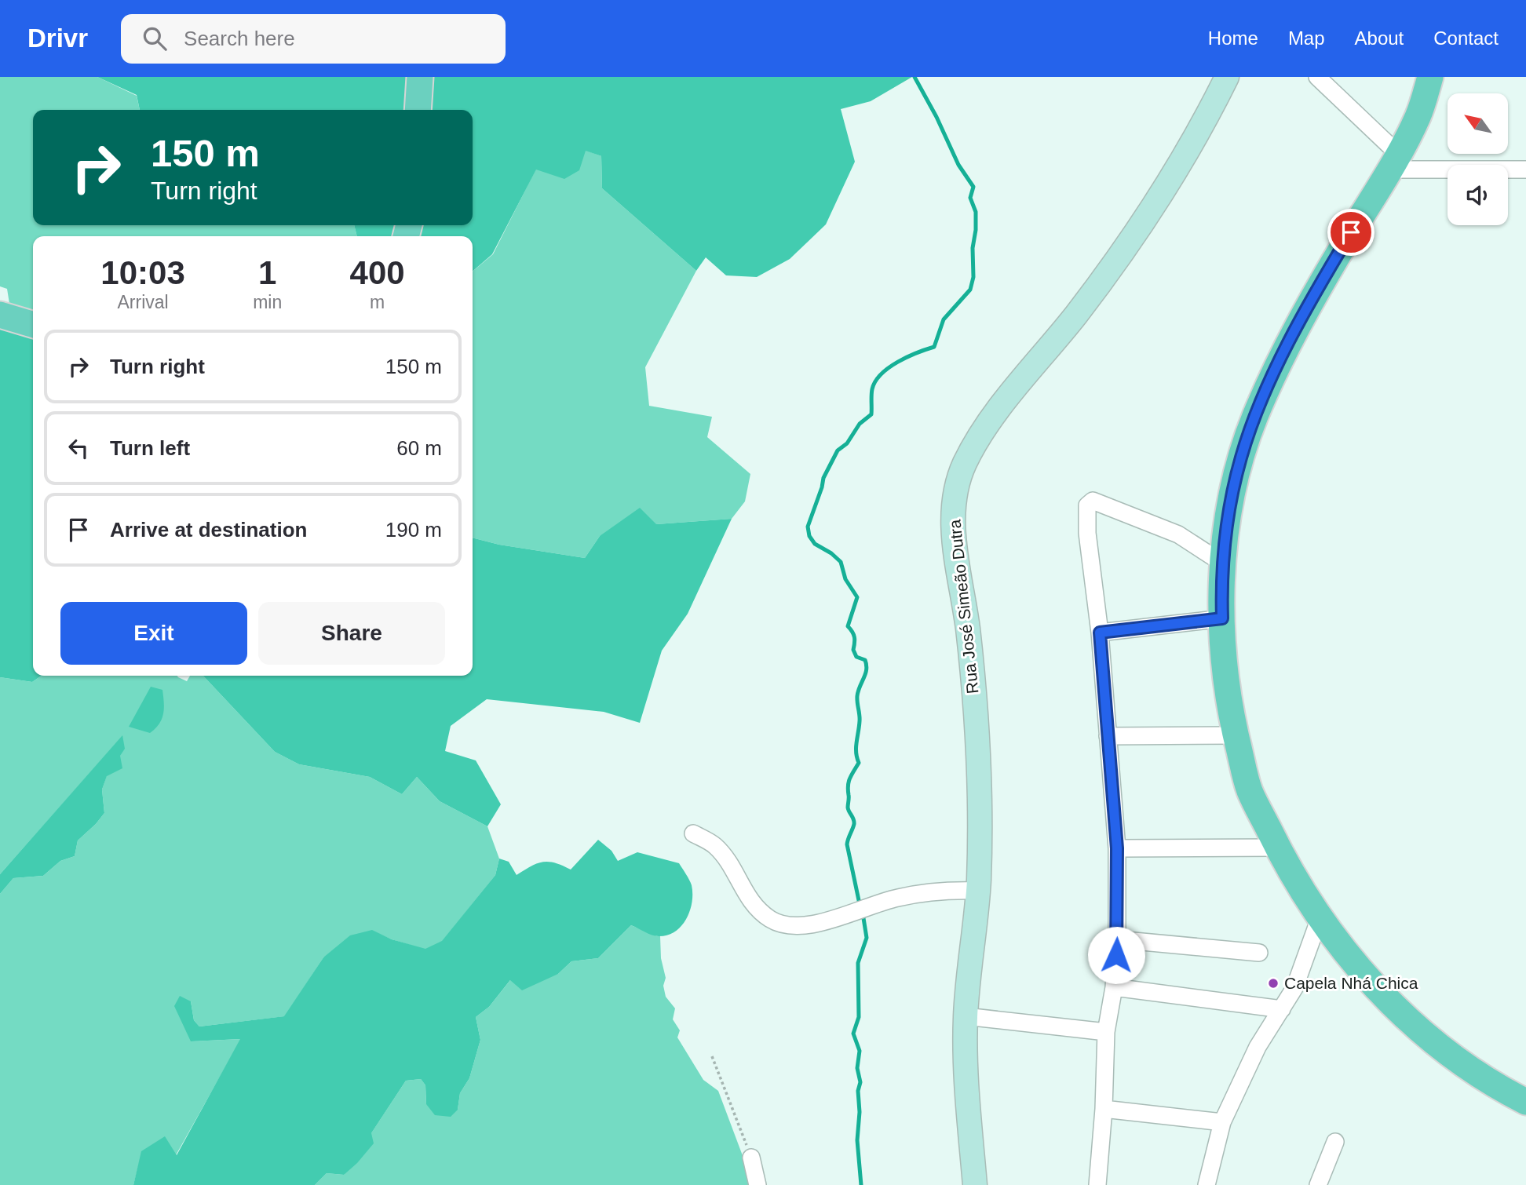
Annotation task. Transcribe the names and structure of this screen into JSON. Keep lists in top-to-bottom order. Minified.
{"streets":{"main road":["Rua José Simeão Dutra"]},"places":["Capela Nhá Chica"],"north":"top left","page":{"header":"Drivr","search":"Search here","nav":["Home","Map","About","Contact"],"turn":["150 m","Turn right"],"eta":["10:03","Arrival","1","min","400","m"],"list":[{"name":"Turn right","value":"150 m"},{"name":"Turn left","value":"60 m"},{"name":"Arrive at destination","value":"190 m"}],"buttons":["Exit","Share"]}}
